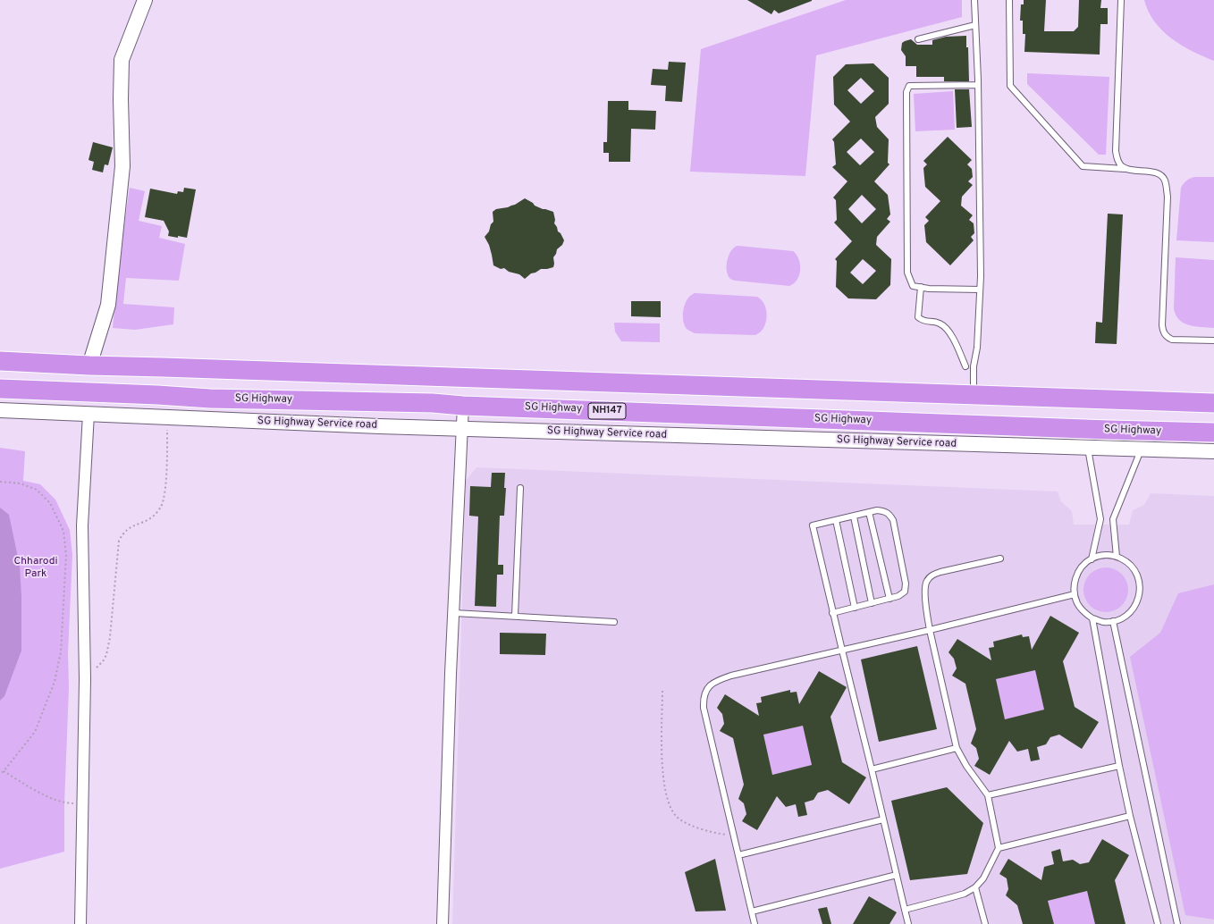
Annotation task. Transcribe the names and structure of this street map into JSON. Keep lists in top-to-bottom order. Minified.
{"streets":{"highway":["SG Highway","NH147"],"street":["SG Highway Service road"]},"parks":["Chharodi Park"]}
